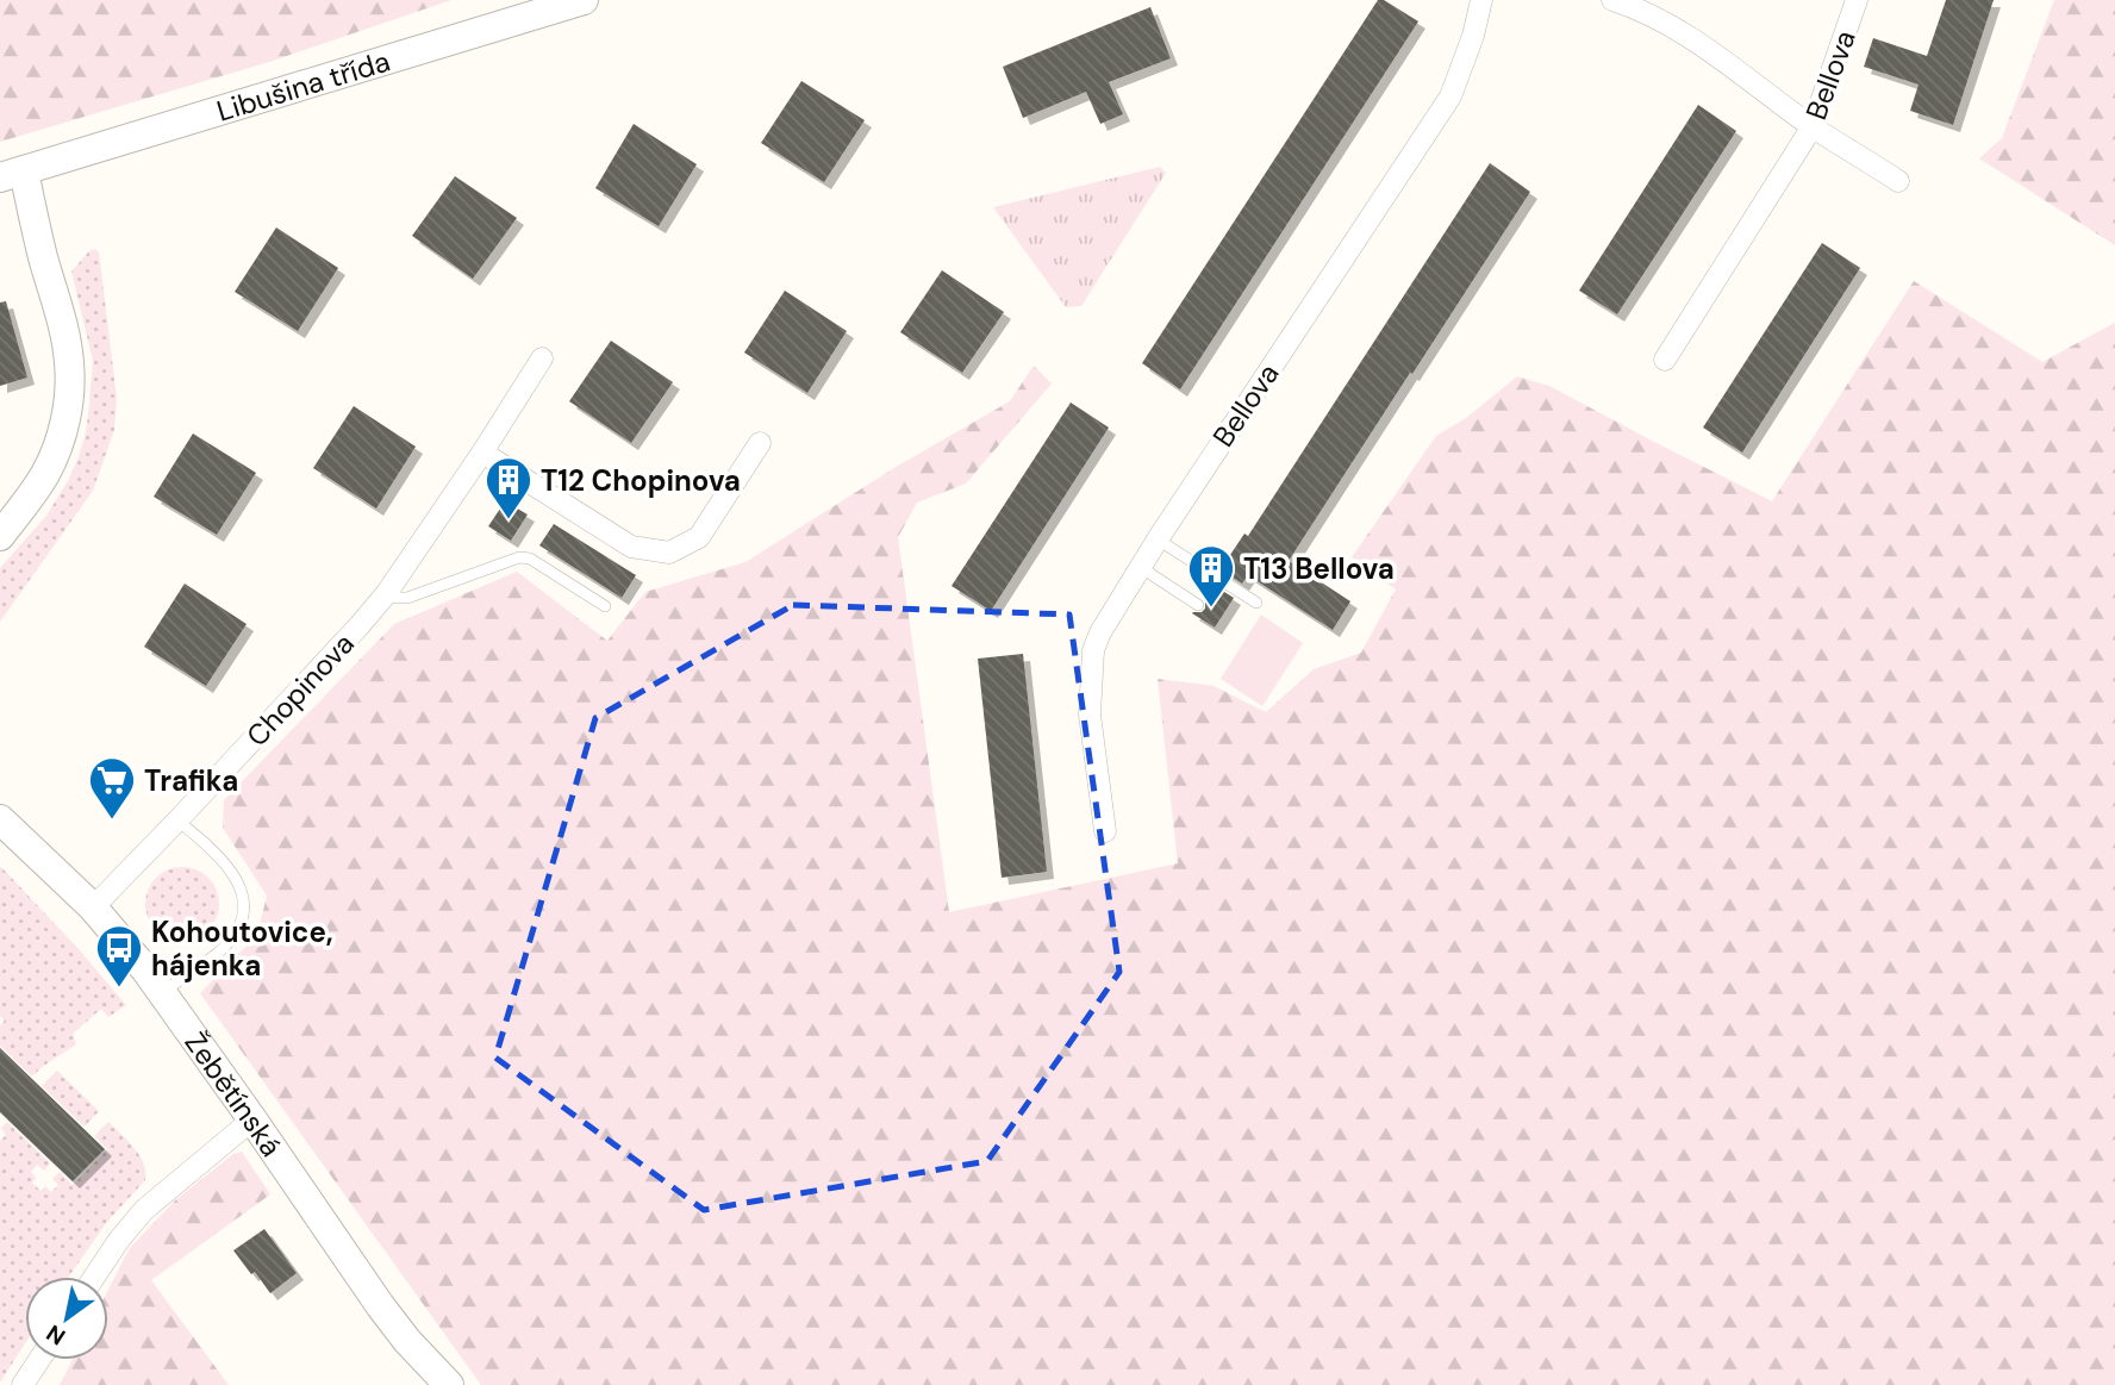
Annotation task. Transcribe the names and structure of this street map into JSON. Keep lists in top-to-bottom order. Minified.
{"streets":{"street":["Bellova","Libušina třída","Chopinova","Žebětínská"]},"crossings":[["Chopinova","Žebětínská"]],"places":{"building":["T12 Chopinova","T13 Bellova"],"supermarket":["Trafika"],"bus stop":["Kohoutovice, hájenka"]},"north":"bottom left"}
